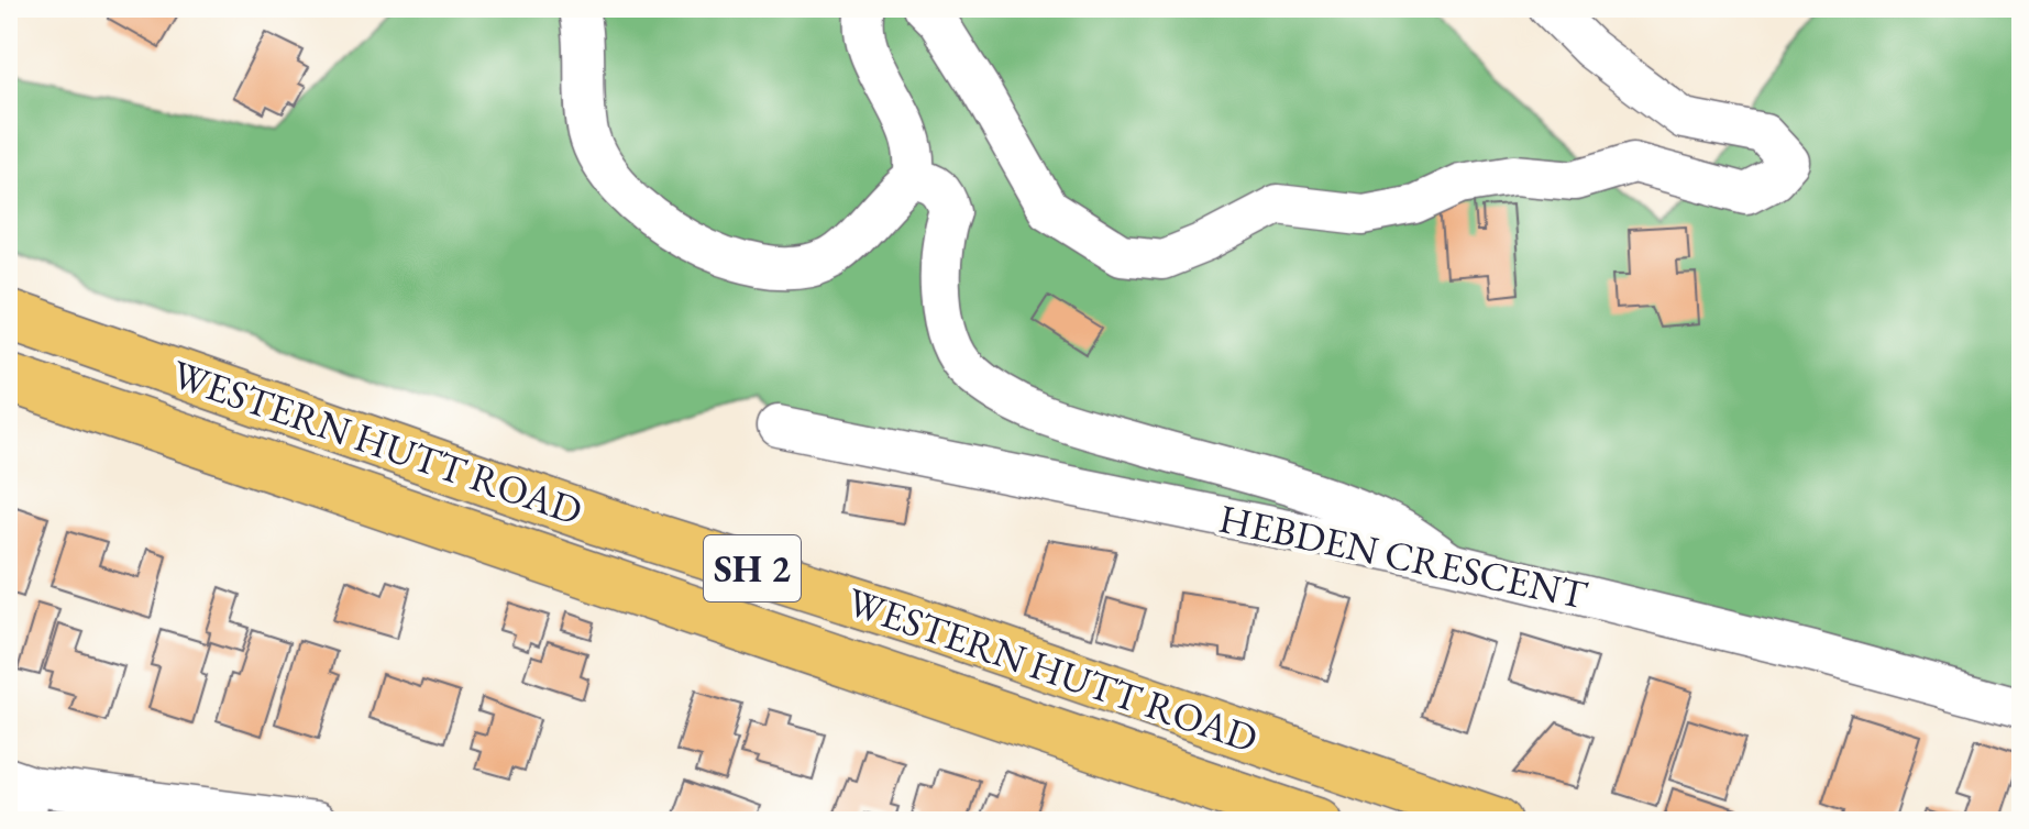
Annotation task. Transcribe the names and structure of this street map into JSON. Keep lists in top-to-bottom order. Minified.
{"streets":{"highway":["WESTERN HUTT ROAD","SH 2"],"street":["HEBDEN CRESCENT"]}}
